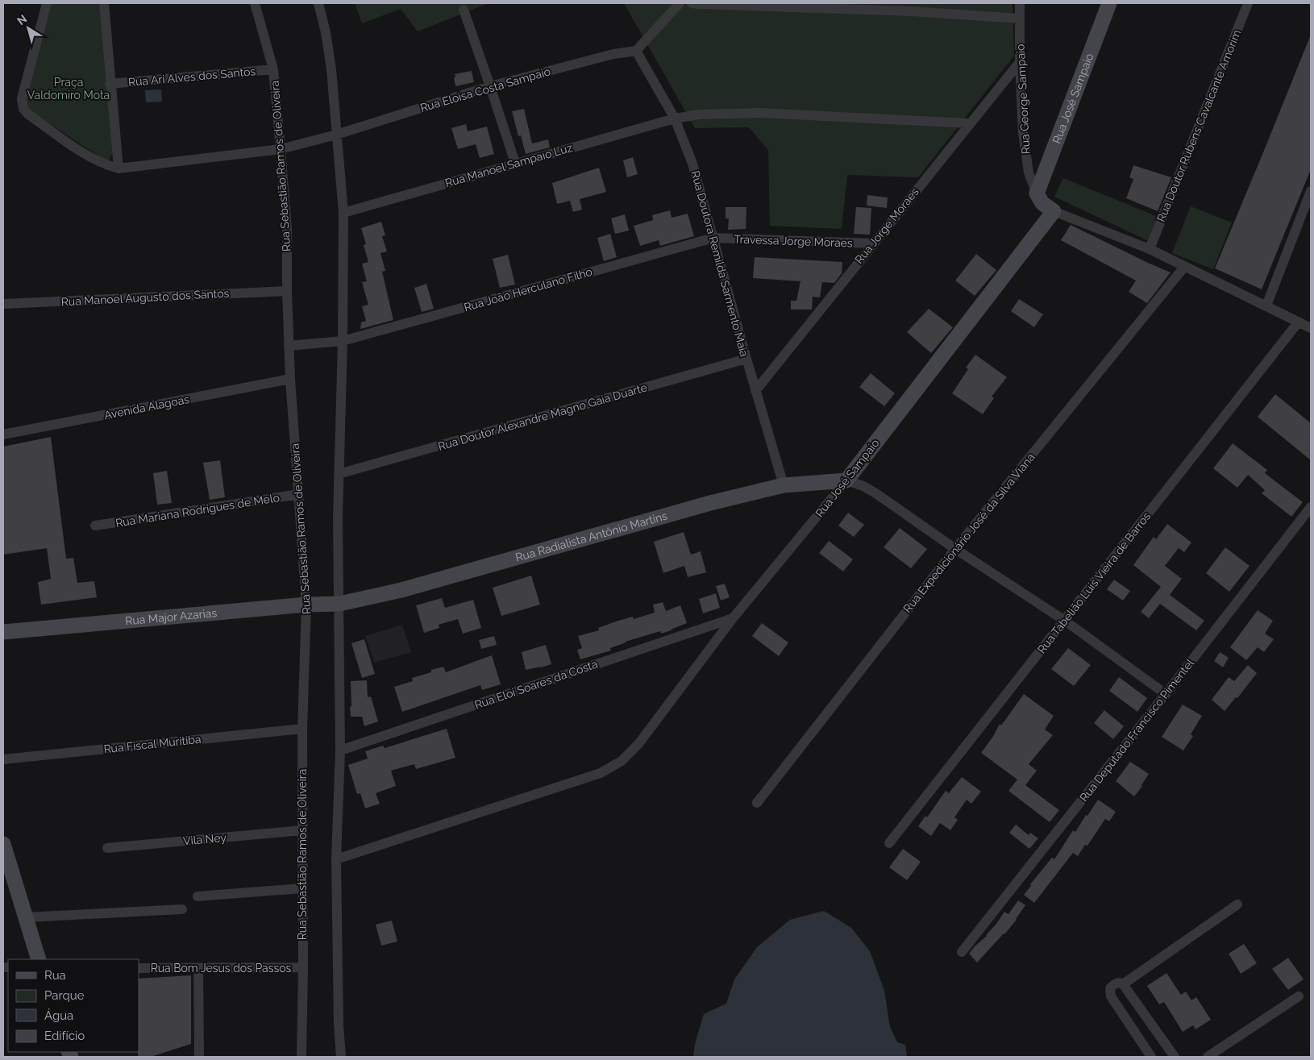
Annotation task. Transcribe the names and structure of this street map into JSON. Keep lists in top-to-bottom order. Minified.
{"streets":{"street":["Rua Ari Alves dos Santos","Rua Eloisa Costa Sampaio","Rua José Sampaio","Rua George Sampaio","Rua Doutor Rubens Cavalcante Amorim","Rua Manoel Sampaio Luz","Rua Sebastião Ramos de Oliveira","Rua Jorge Moraes","Travessa Jorge Moraes","Rua Doutora Remilda Sarmento Maia","Rua João Herculano Filho","Rua Manoel Augusto dos Santos","Avenida Alagoas","Rua Doutor Alexandre Magno Gaia Duarte","Rua Mariana Rodrigues de Melo","Rua Expedicionário José da Silva Viana","Rua Radialista Antônio Martins","Rua Tabelião Luís Vieira de Barros","Rua Major Azarias","Rua Eloi Soares da Costa","Rua Deputado Francisco Pimentel","Rua Fiscal Muritiba","Vila Ney","Rua Bom Jesus dos Passos"]},"crossings":[["Rua Ari Alves dos Santos","Rua Sebastião Ramos de Oliveira"],["Rua Eloisa Costa Sampaio","Rua Sebastião Ramos de Oliveira"],["Rua Eloisa Costa Sampaio","Rua Doutora Remilda Sarmento Maia"],["Rua José Sampaio","Rua George Sampaio"],["Rua José Sampaio","Rua Radialista Antônio Martins"],["Rua José Sampaio","Rua Eloi Soares da Costa"],["Rua George Sampaio","Rua Jorge Moraes"],["Rua Manoel Sampaio Luz","Rua Jorge Moraes"],["Rua Manoel Sampaio Luz","Rua Doutora Remilda Sarmento Maia"],["Rua Sebastião Ramos de Oliveira","Rua João Herculano Filho"],["Rua Sebastião Ramos de Oliveira","Rua Manoel Augusto dos Santos"],["Rua Sebastião Ramos de Oliveira","Avenida Alagoas"],["Rua Sebastião Ramos de Oliveira","Rua Mariana Rodrigues de Melo"],["Rua Sebastião Ramos de Oliveira","Rua Major Azarias"],["Rua Sebastião Ramos de Oliveira","Rua Fiscal Muritiba"],["Rua Sebastião Ramos de Oliveira","Vila Ney"],["Rua Sebastião Ramos de Oliveira","Rua Bom Jesus dos Passos"],["Rua Jorge Moraes","Travessa Jorge Moraes"],["Rua Jorge Moraes","Rua Doutora Remilda Sarmento Maia"],["Travessa Jorge Moraes","Rua Doutora Remilda Sarmento Maia"],["Travessa Jorge Moraes","Rua João Herculano Filho"],["Rua Doutora Remilda Sarmento Maia","Rua João Herculano Filho"],["Rua Doutora Remilda Sarmento Maia","Rua Doutor Alexandre Magno Gaia Duarte"],["Rua Doutora Remilda Sarmento Maia","Rua Radialista Antônio Martins"],["Rua Radialista Antônio Martins","Rua Major Azarias"]],"parks":["Praça Valdomiro Mota"],"legend":["Rua","Parque","Água","Edifício"],"north":"top left"}
